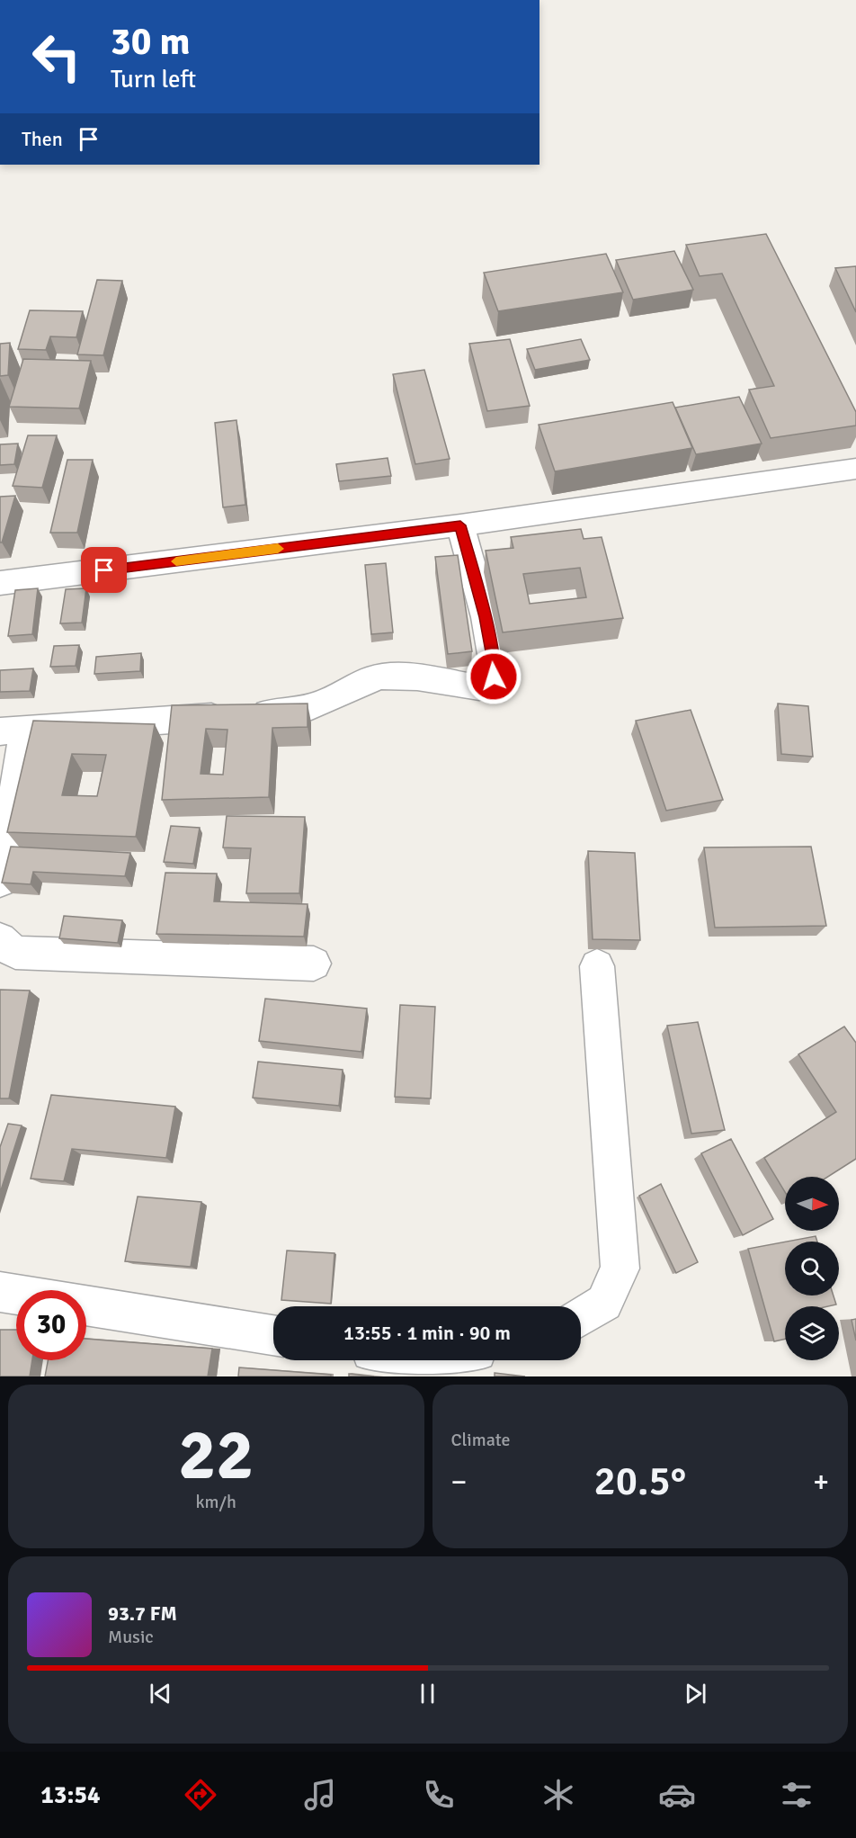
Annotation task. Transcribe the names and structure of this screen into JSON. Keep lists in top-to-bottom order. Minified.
{"north":"right","page":{"turn":["30 m","Turn left"],"then":"Then","limit":"30","trip":"13:55 · 1 min · 90 m","tile":[["22","km/h"],"Climate"],"heat":["−","20.5°","+"],"song":["93.7 FM","Music"],"tabs":"13:54"}}
